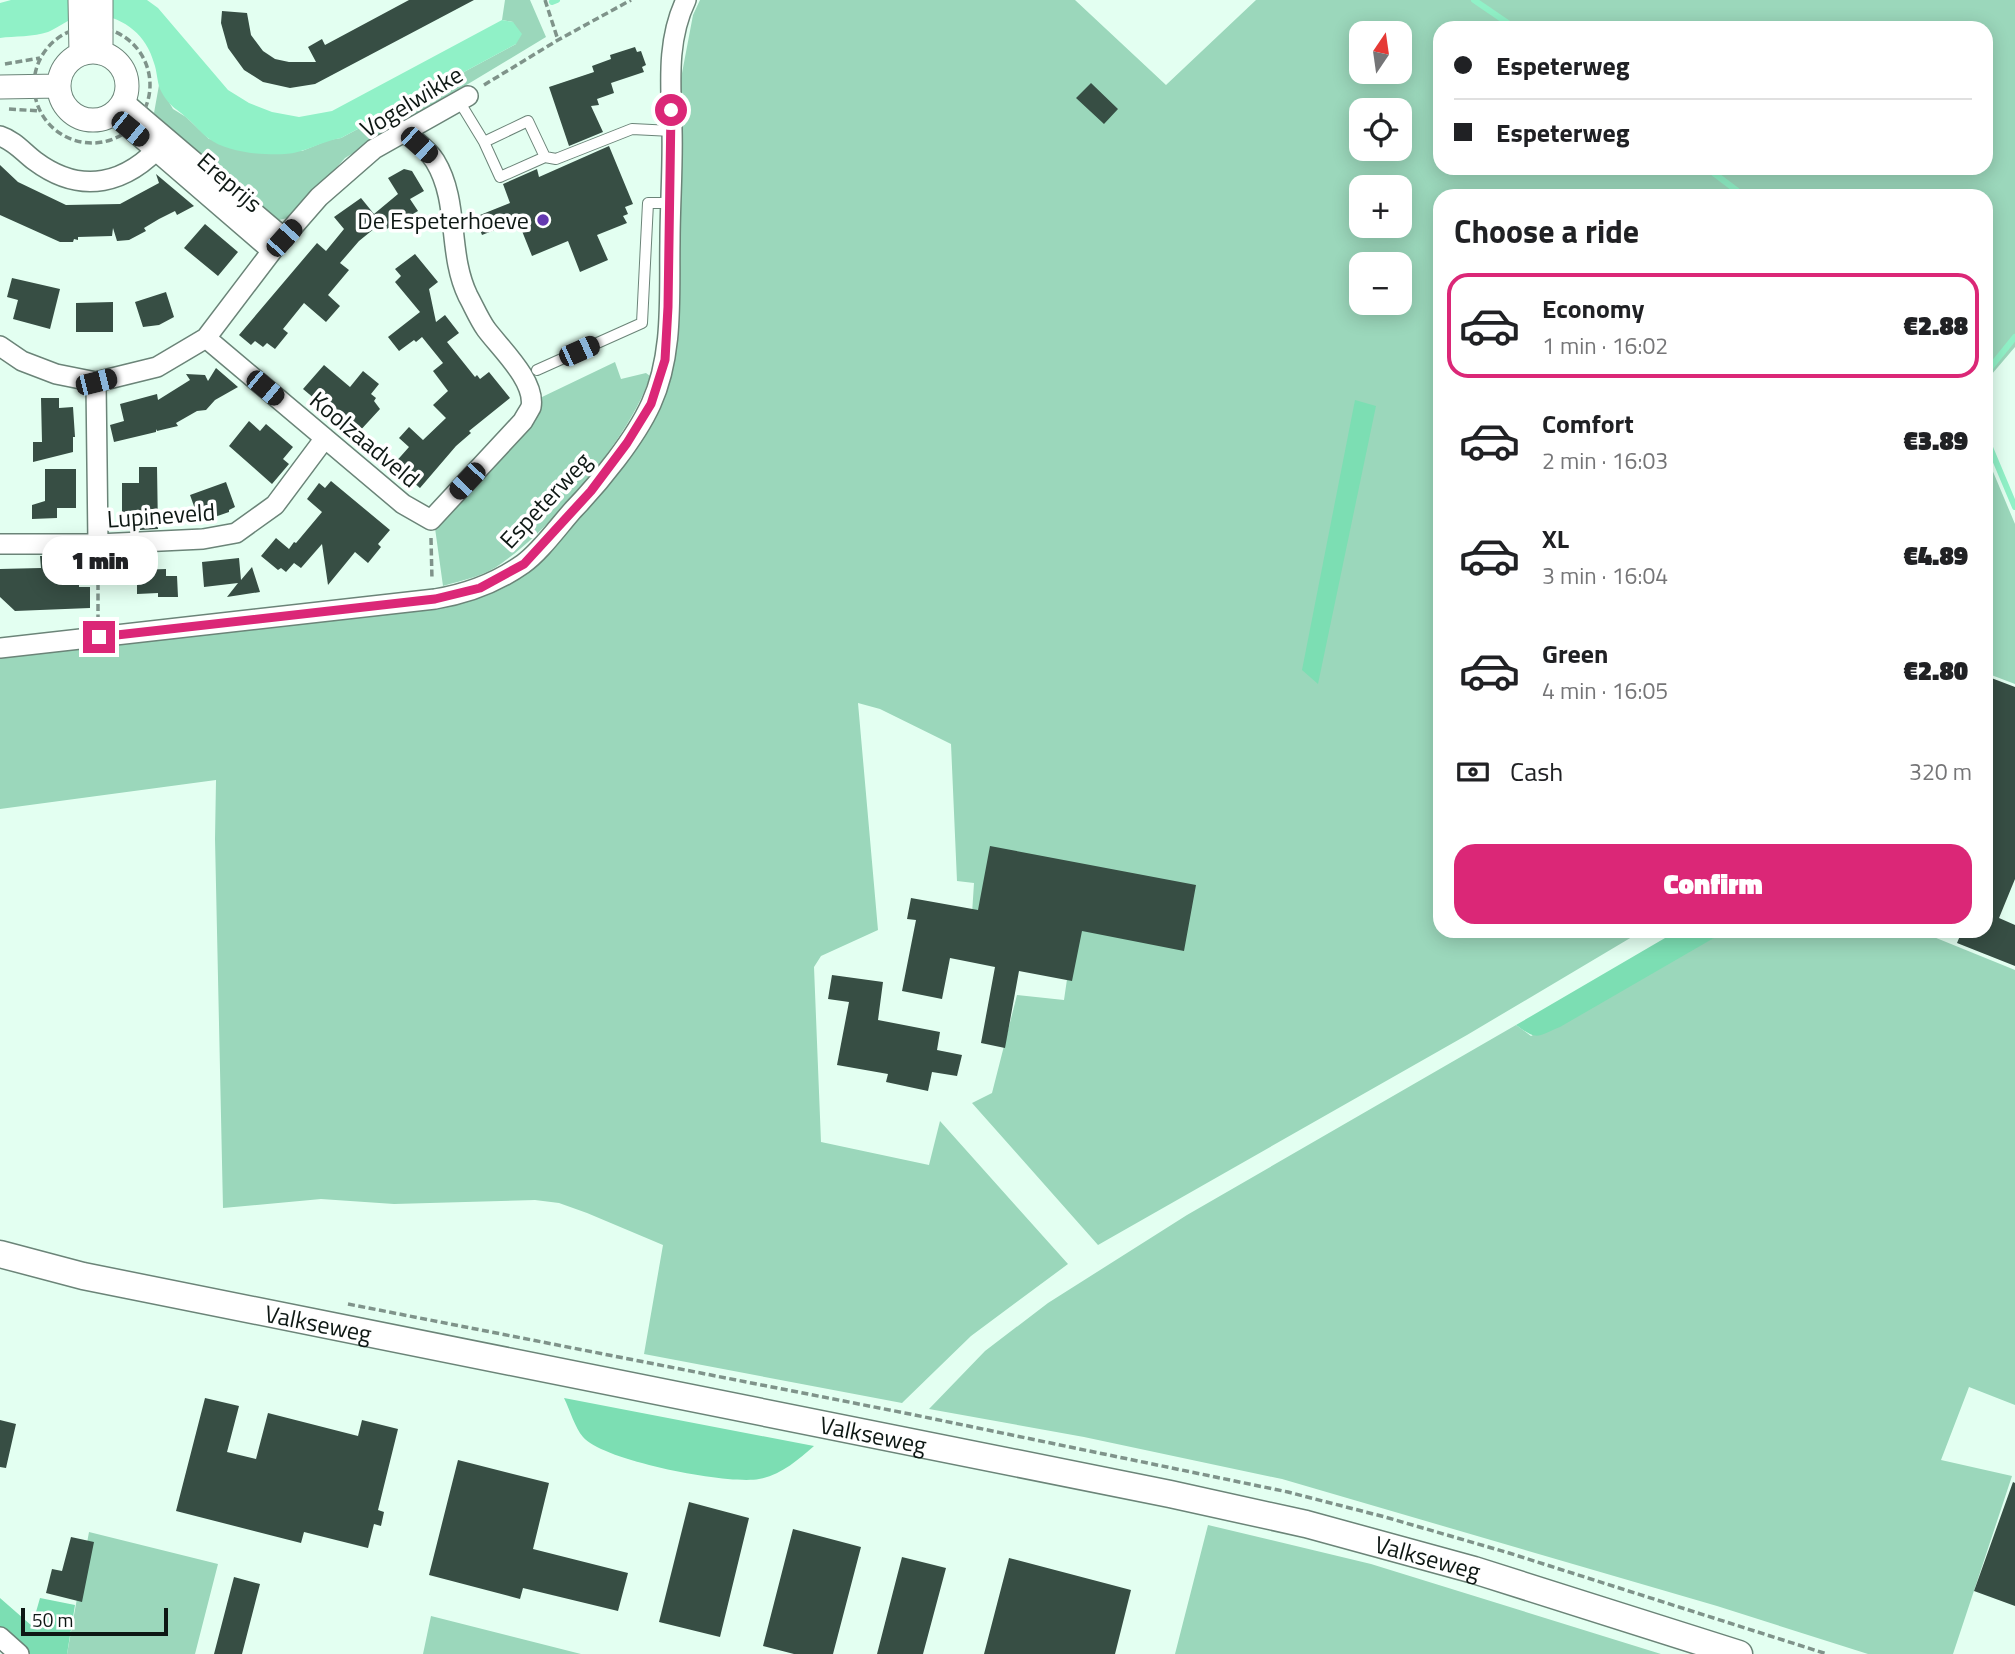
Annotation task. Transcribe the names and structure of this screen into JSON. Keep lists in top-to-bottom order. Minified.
{"streets":{"main road":["Valkseweg"],"street":["Vogelwikke","Ereprijs","Koolzaadveld","Espeterweg","Lupineveld"]},"crossings":[["Vogelwikke","Ereprijs"],["Vogelwikke","Koolzaadveld"],["Koolzaadveld","Lupineveld"]],"places":["De Espeterhoeve"],"scale_bar":"50 m","north":"top","page":{"map_buttons":["+","−"],"banner":["Espeterweg","Espeterweg"],"heading":"Choose a ride","list":[{"name":"Economy","note":"1 min · 16:02","value":"€2.88"},{"name":"Comfort","note":"2 min · 16:03","value":"€3.89"},{"name":"XL","note":"3 min · 16:04","value":"€4.89"},{"name":"Green","note":"4 min · 16:05","value":"€2.80"}],"bubble":"1 min","pay":["Cash","320 m"],"buttons":"Confirm","scale":"50 m"}}
